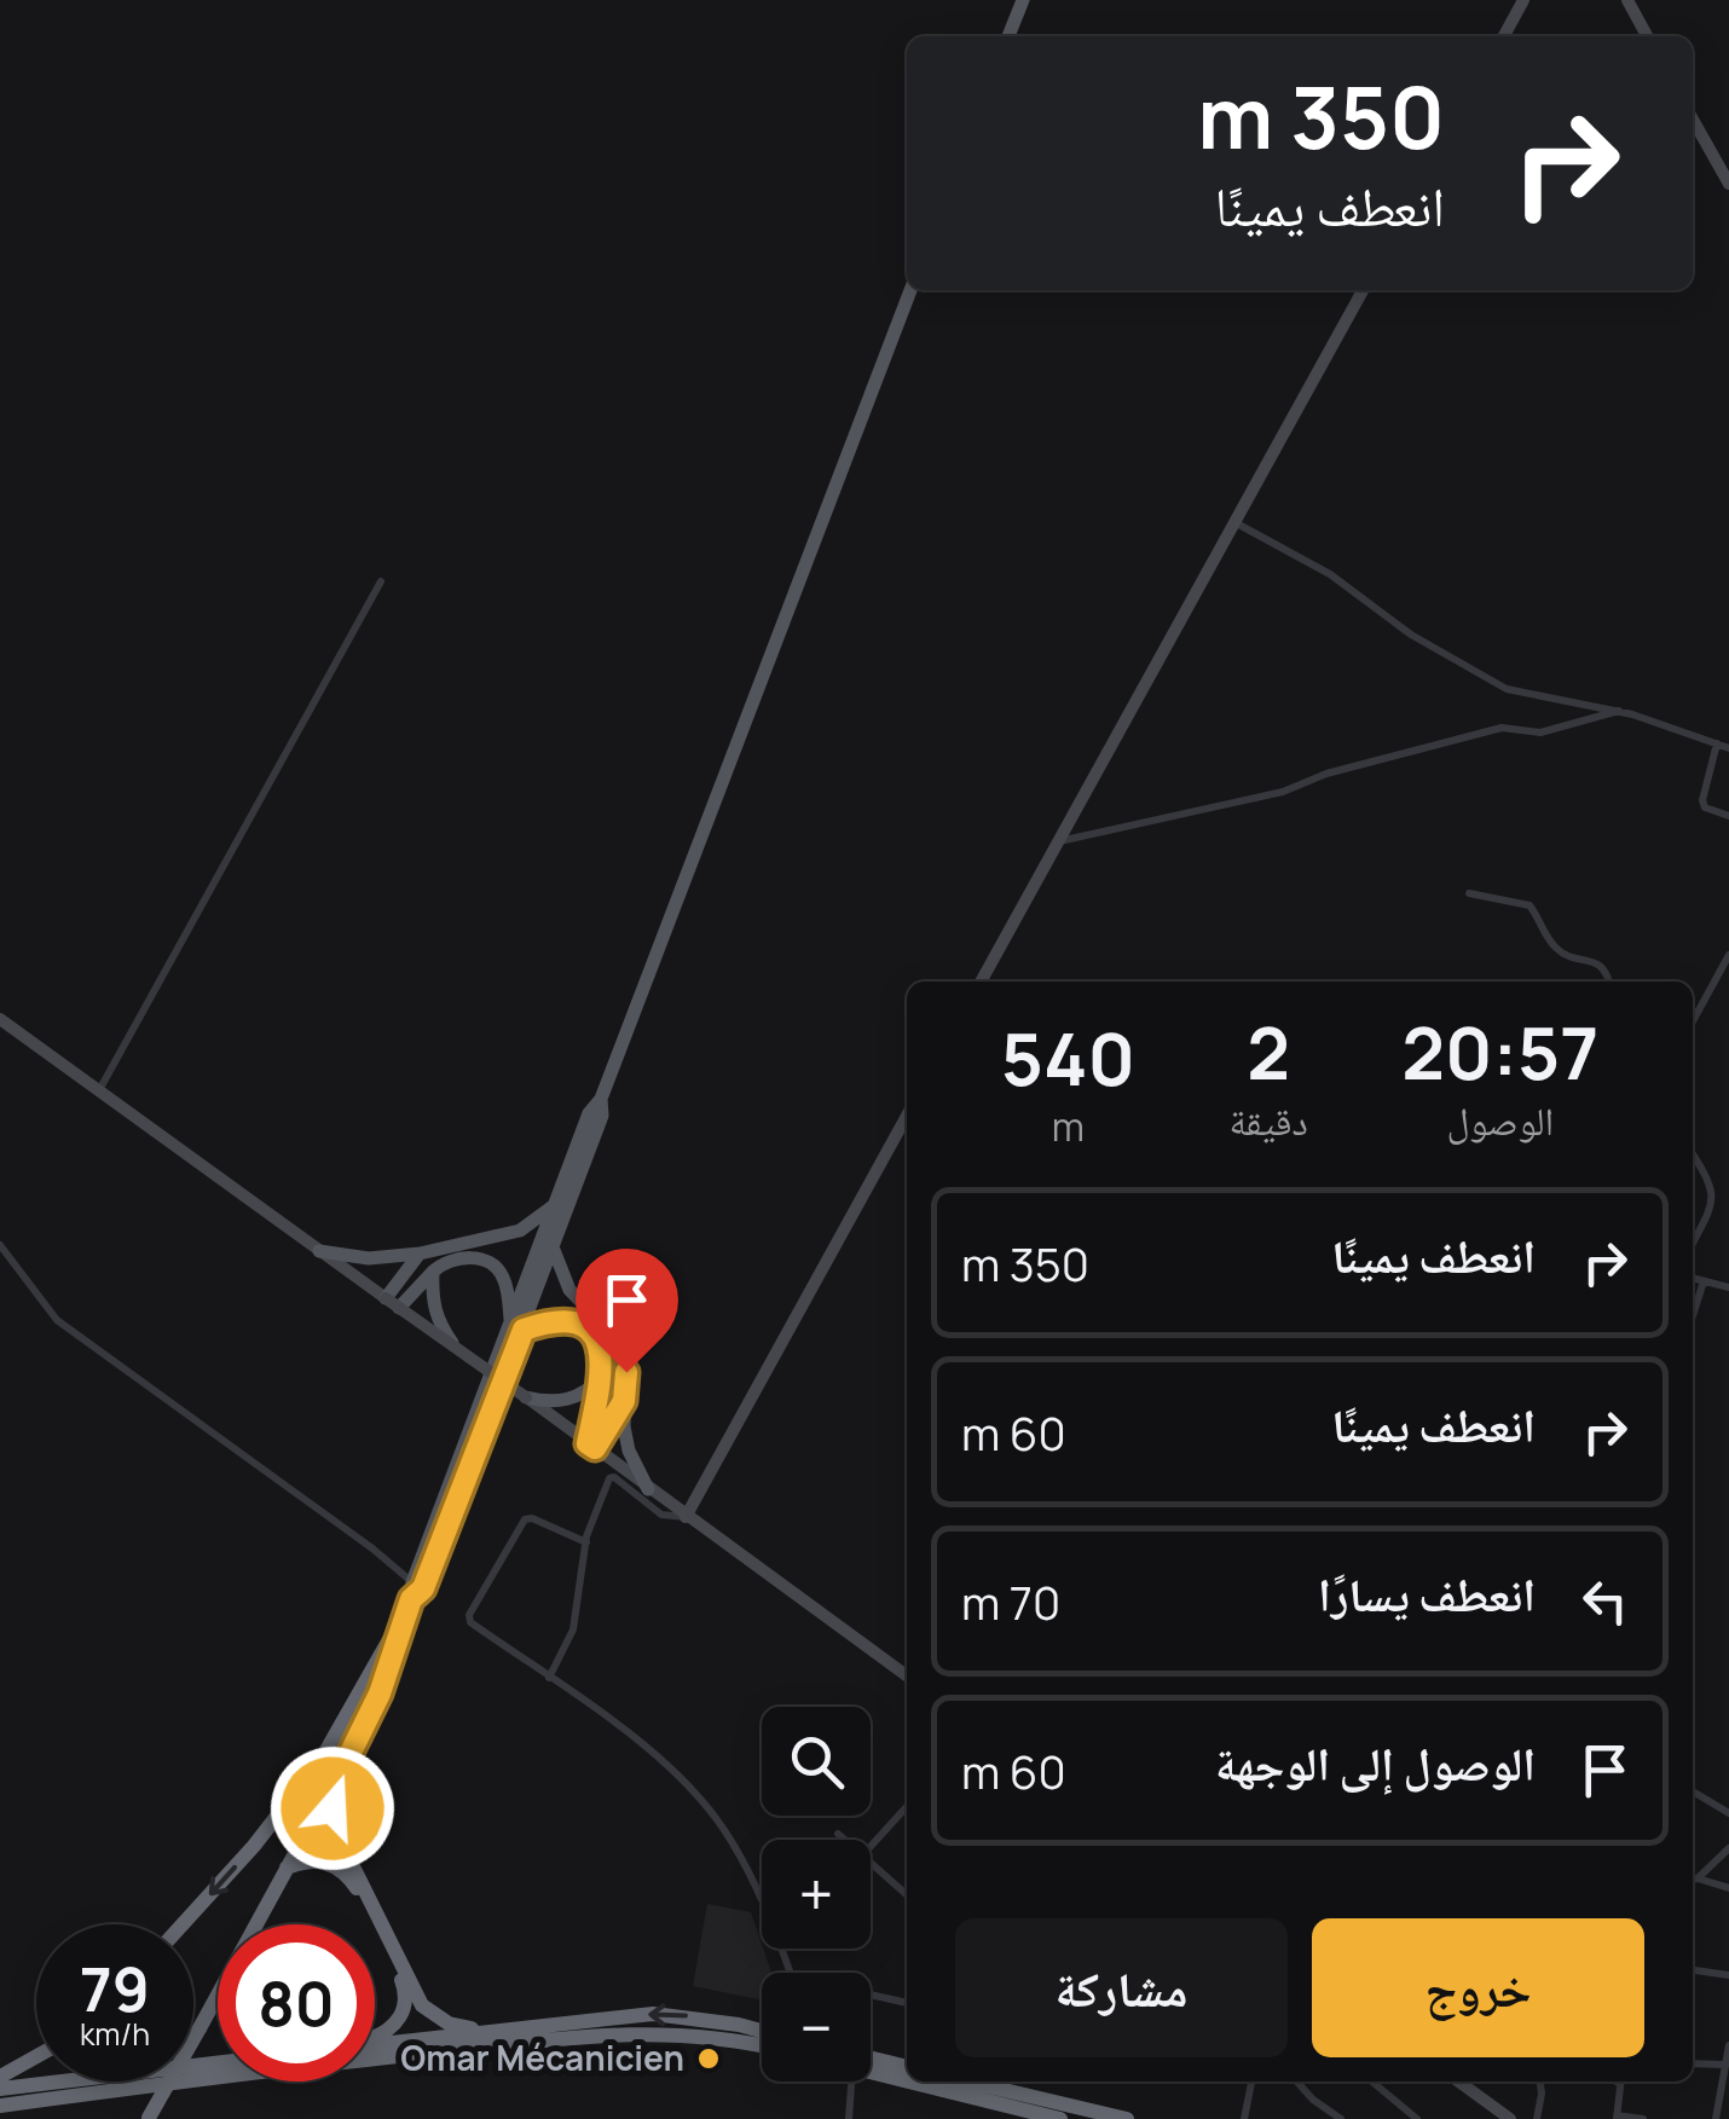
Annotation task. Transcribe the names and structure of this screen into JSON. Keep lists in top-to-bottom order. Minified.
{"places":["Omar Mécanicien"],"page":{"turn":["350 m","انعطف يمينًا"],"eta":["20:57","الوصول","2","دقيقة","540","m"],"list":[{"name":"انعطف يمينًا","value":"350 m"},{"name":"انعطف يمينًا","value":"60 m"},{"name":"انعطف يسارًا","value":"70 m"},{"name":"الوصول إلى الوجهة","value":"60 m"}],"map_buttons":["+","−"],"buttons":["خروج","مشاركة"],"speed":"79 km/h","limit":"80"}}
